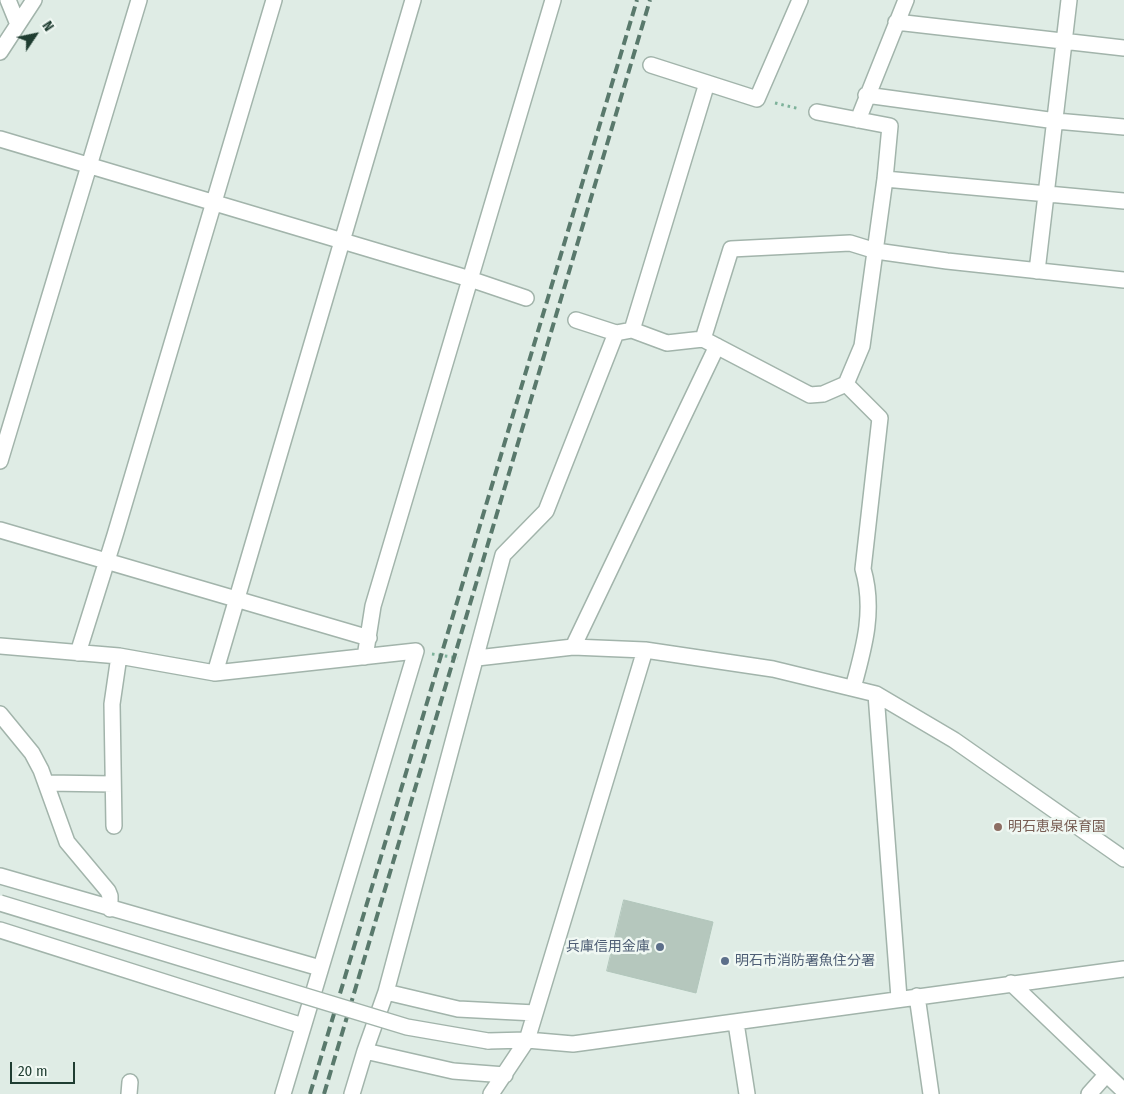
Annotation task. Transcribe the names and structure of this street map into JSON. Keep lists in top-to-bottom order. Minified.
{"places":["明石恵泉保育園","兵庫信用金庫","明石市消防署魚住分署"],"scale_bar":"20 m","north":"top right"}
